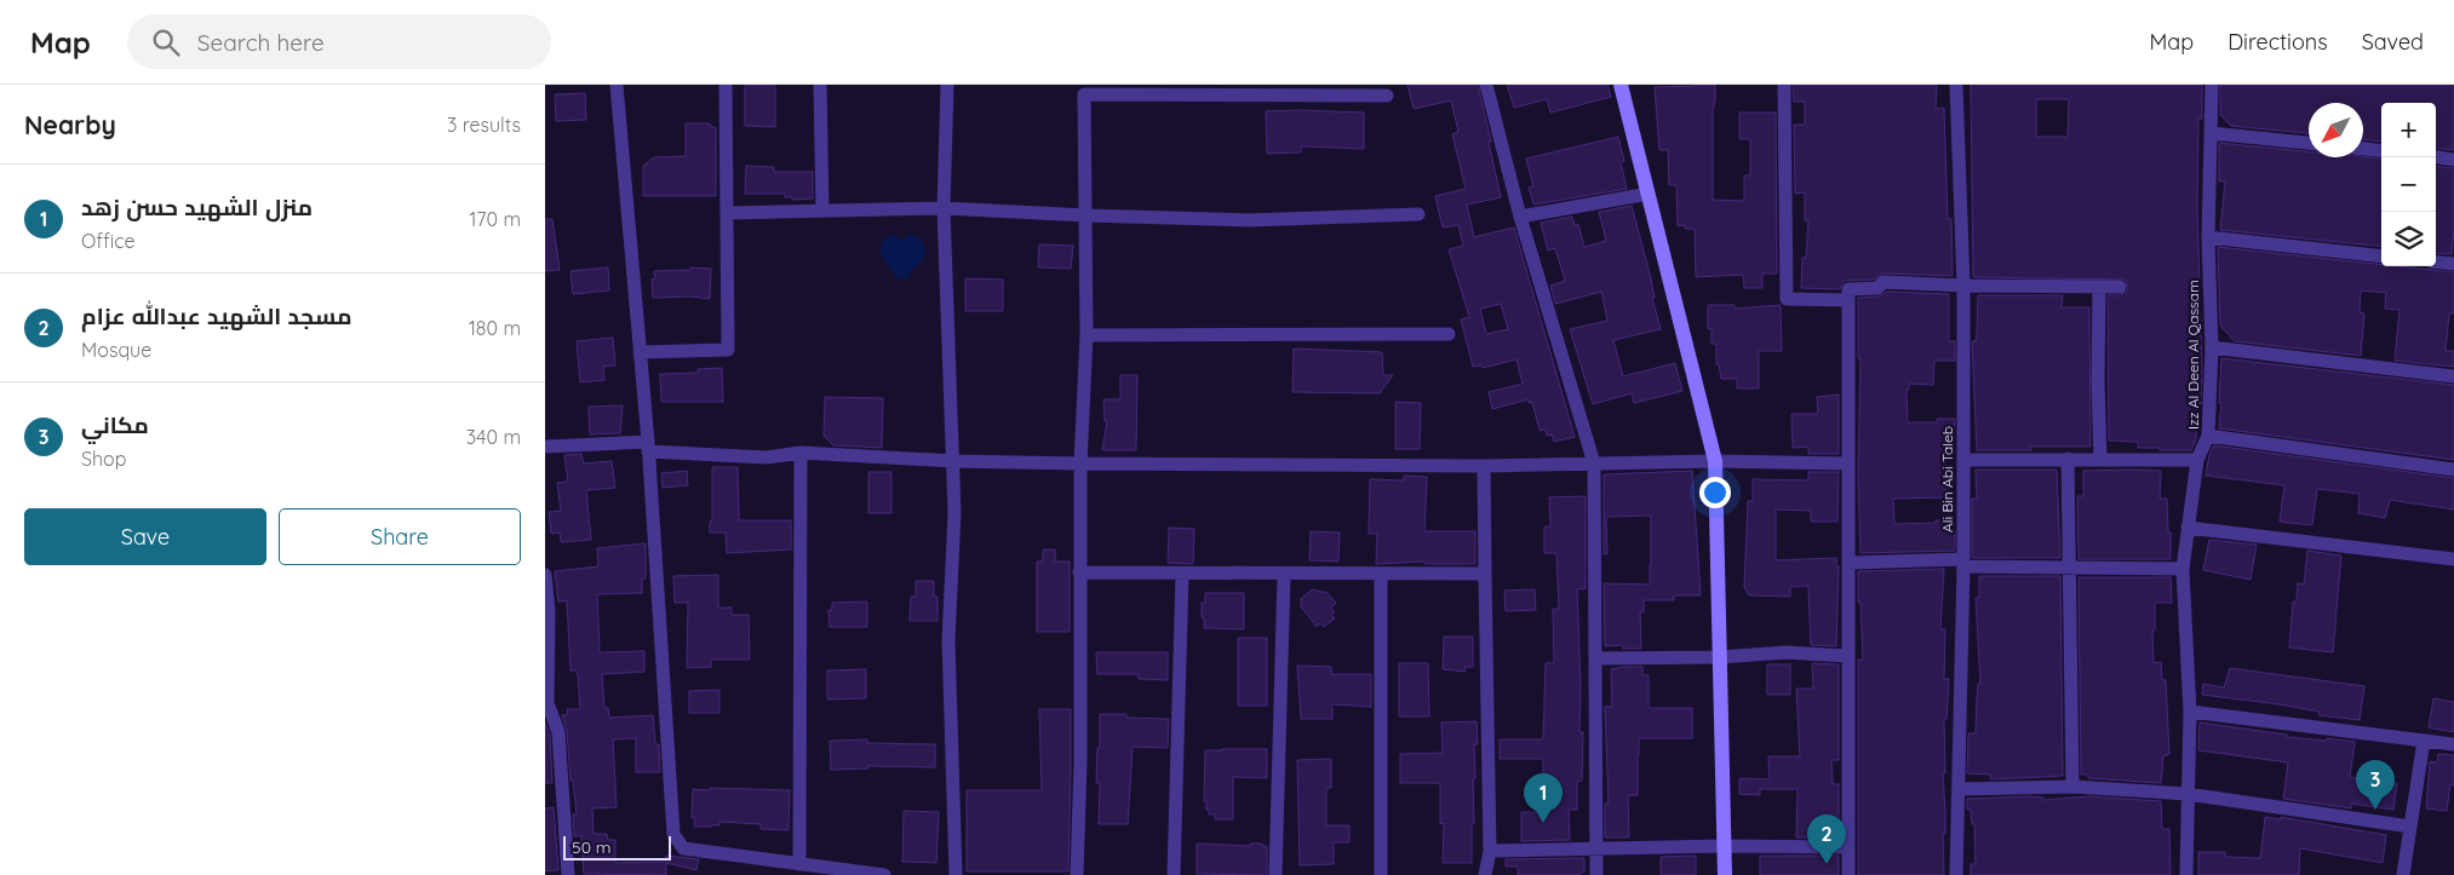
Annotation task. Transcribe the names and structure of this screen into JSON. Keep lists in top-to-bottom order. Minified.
{"streets":{"street":["Izz Al Deen Al Qassam","Ali Bin Abi Taleb"]},"scale_bar":"50 m","north":"bottom left","page":{"header":"Map","search":"Search here","nav":["Map","Directions","Saved"],"heading":["Nearby","3 results"],"map_buttons":["+","−"],"list":[{"mark":"1","name":"منزل الشهيد حسن زهد","note":"Office","value":"170 m"},{"mark":"2","name":"مسجد الشهيد عبدالله عزام","note":"Mosque","value":"180 m"},{"mark":"3","name":"مكاني","note":"Shop","value":"340 m"}],"buttons":["Save","Share"],"pins":["3","1","2"],"scale":"50 m"}}
